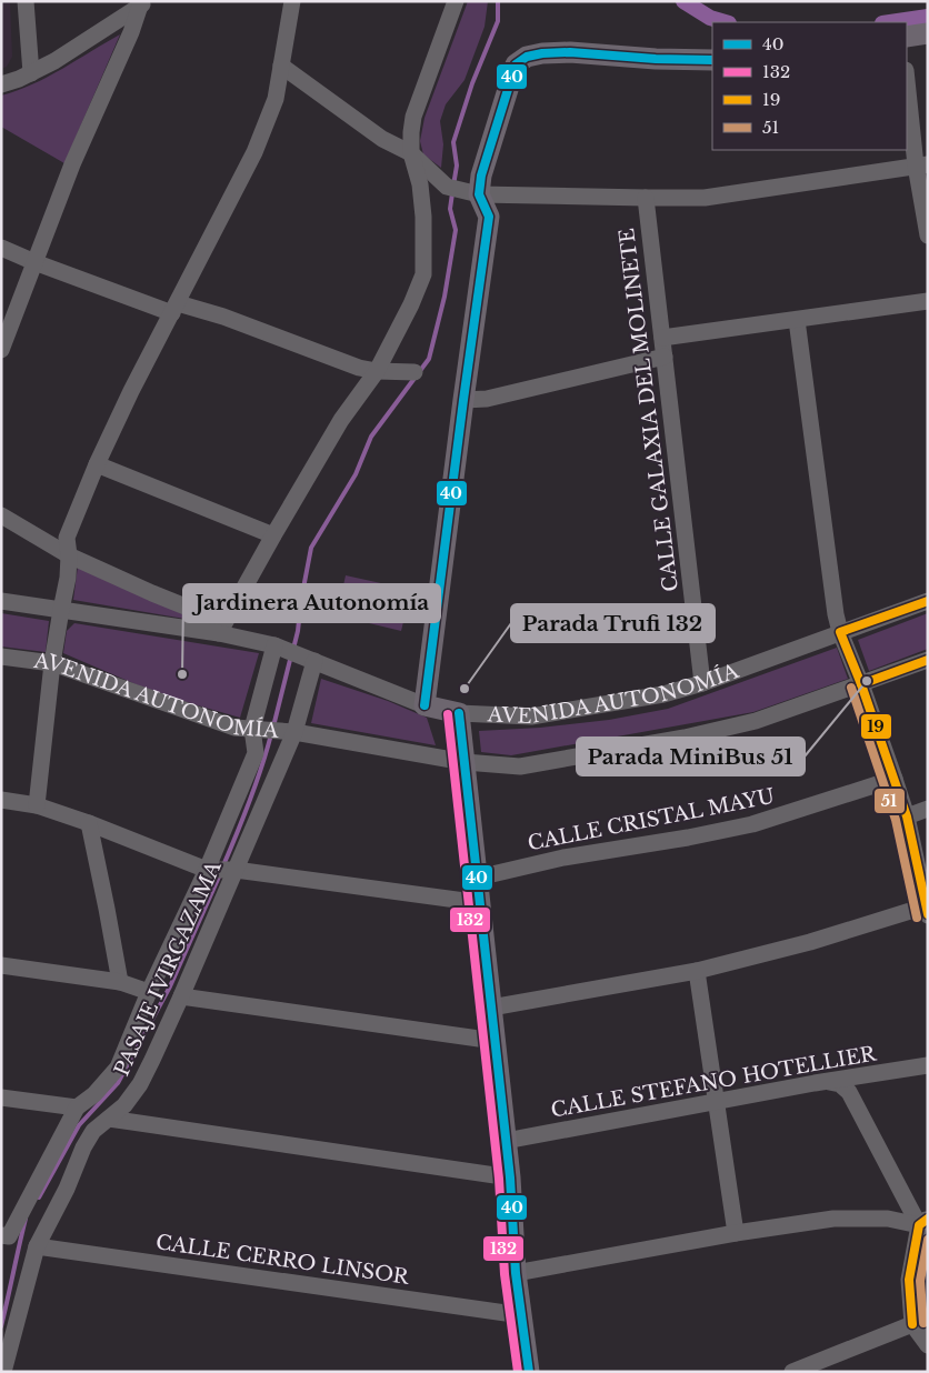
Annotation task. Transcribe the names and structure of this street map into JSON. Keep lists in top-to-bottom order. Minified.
{"streets":{"main road":["AVENIDA AUTONOMÍA"],"street":["CALLE GALAXIA DEL MOLINETE","CALLE CRISTAL MAYU","PASAJE IVIRGAZAMA","CALLE STEFANO HOTELLIER","CALLE CERRO LINSOR"]},"crossings":[["CALLE GALAXIA DEL MOLINETE","AVENIDA AUTONOMÍA"],["AVENIDA AUTONOMÍA","PASAJE IVIRGAZAMA"],["PASAJE IVIRGAZAMA","CALLE CERRO LINSOR"]],"places":["Jardinera Autonomía","Parada MiniBus 51","Parada Trufi 132"],"lines":["transit line 40","transit line 19","transit line 51","transit line 132"],"legend":["40","132","19","51"]}
